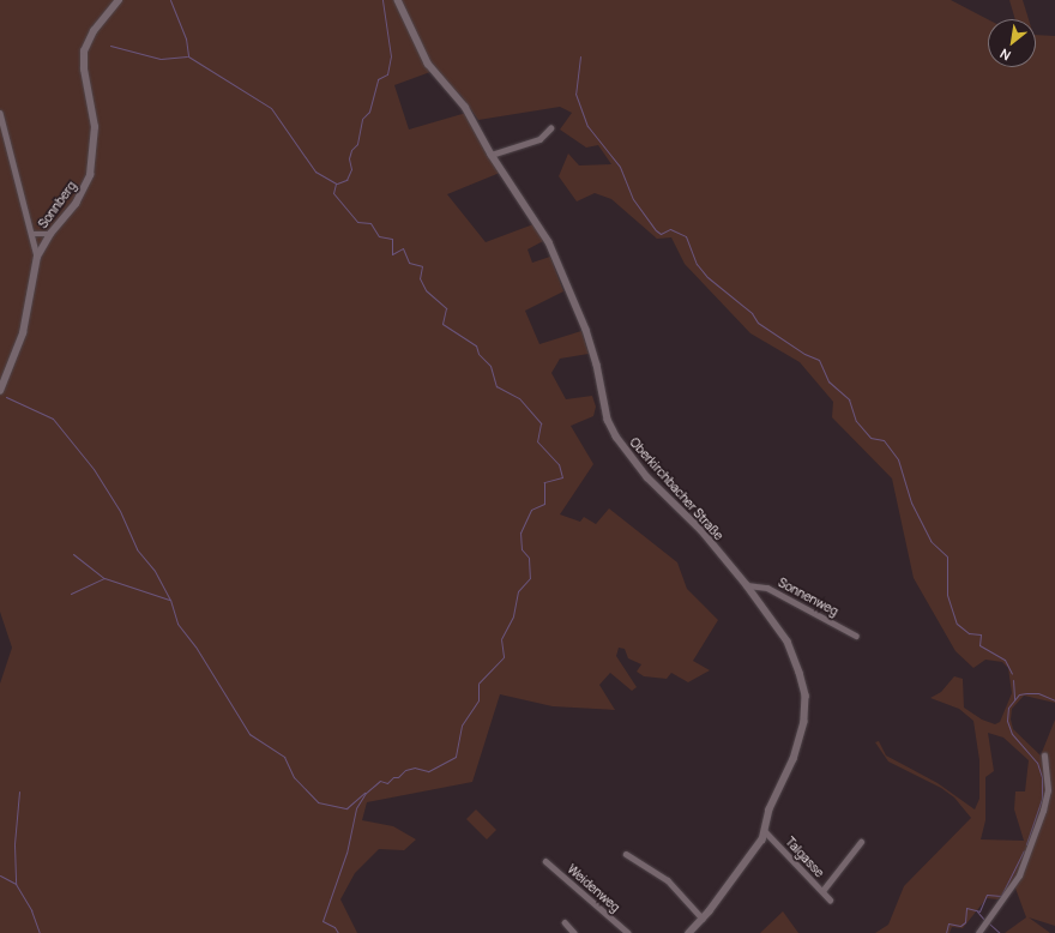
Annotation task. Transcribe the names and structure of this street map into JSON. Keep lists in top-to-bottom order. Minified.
{"streets":{"street":["Sonnberg","Oberkirchbacher Straße","Sonnenweg","Talgasse","Weidenweg"]},"crossings":[["Oberkirchbacher Straße","Sonnenweg"],["Oberkirchbacher Straße","Talgasse"]],"north":"bottom left"}
